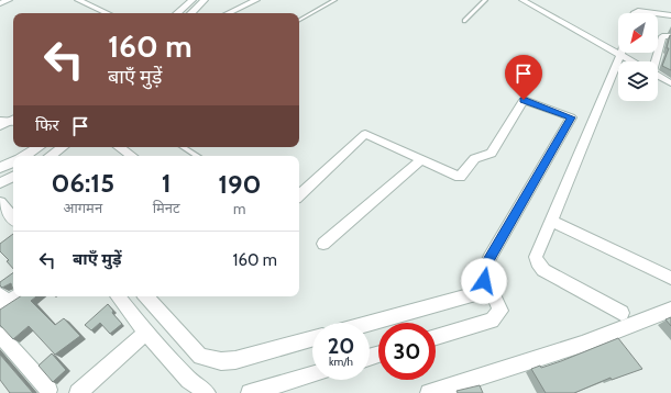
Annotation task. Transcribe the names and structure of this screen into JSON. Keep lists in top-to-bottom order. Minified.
{"north":"bottom left","page":{"turn":["160 m","बाएँ मुड़ें"],"then":"फिर","eta":["06:15","आगमन","1","मिनट","190","m"],"list":[{"name":"बाएँ मुड़ें","value":"160 m"}],"speed":"20 km/h","limit":"30"}}
